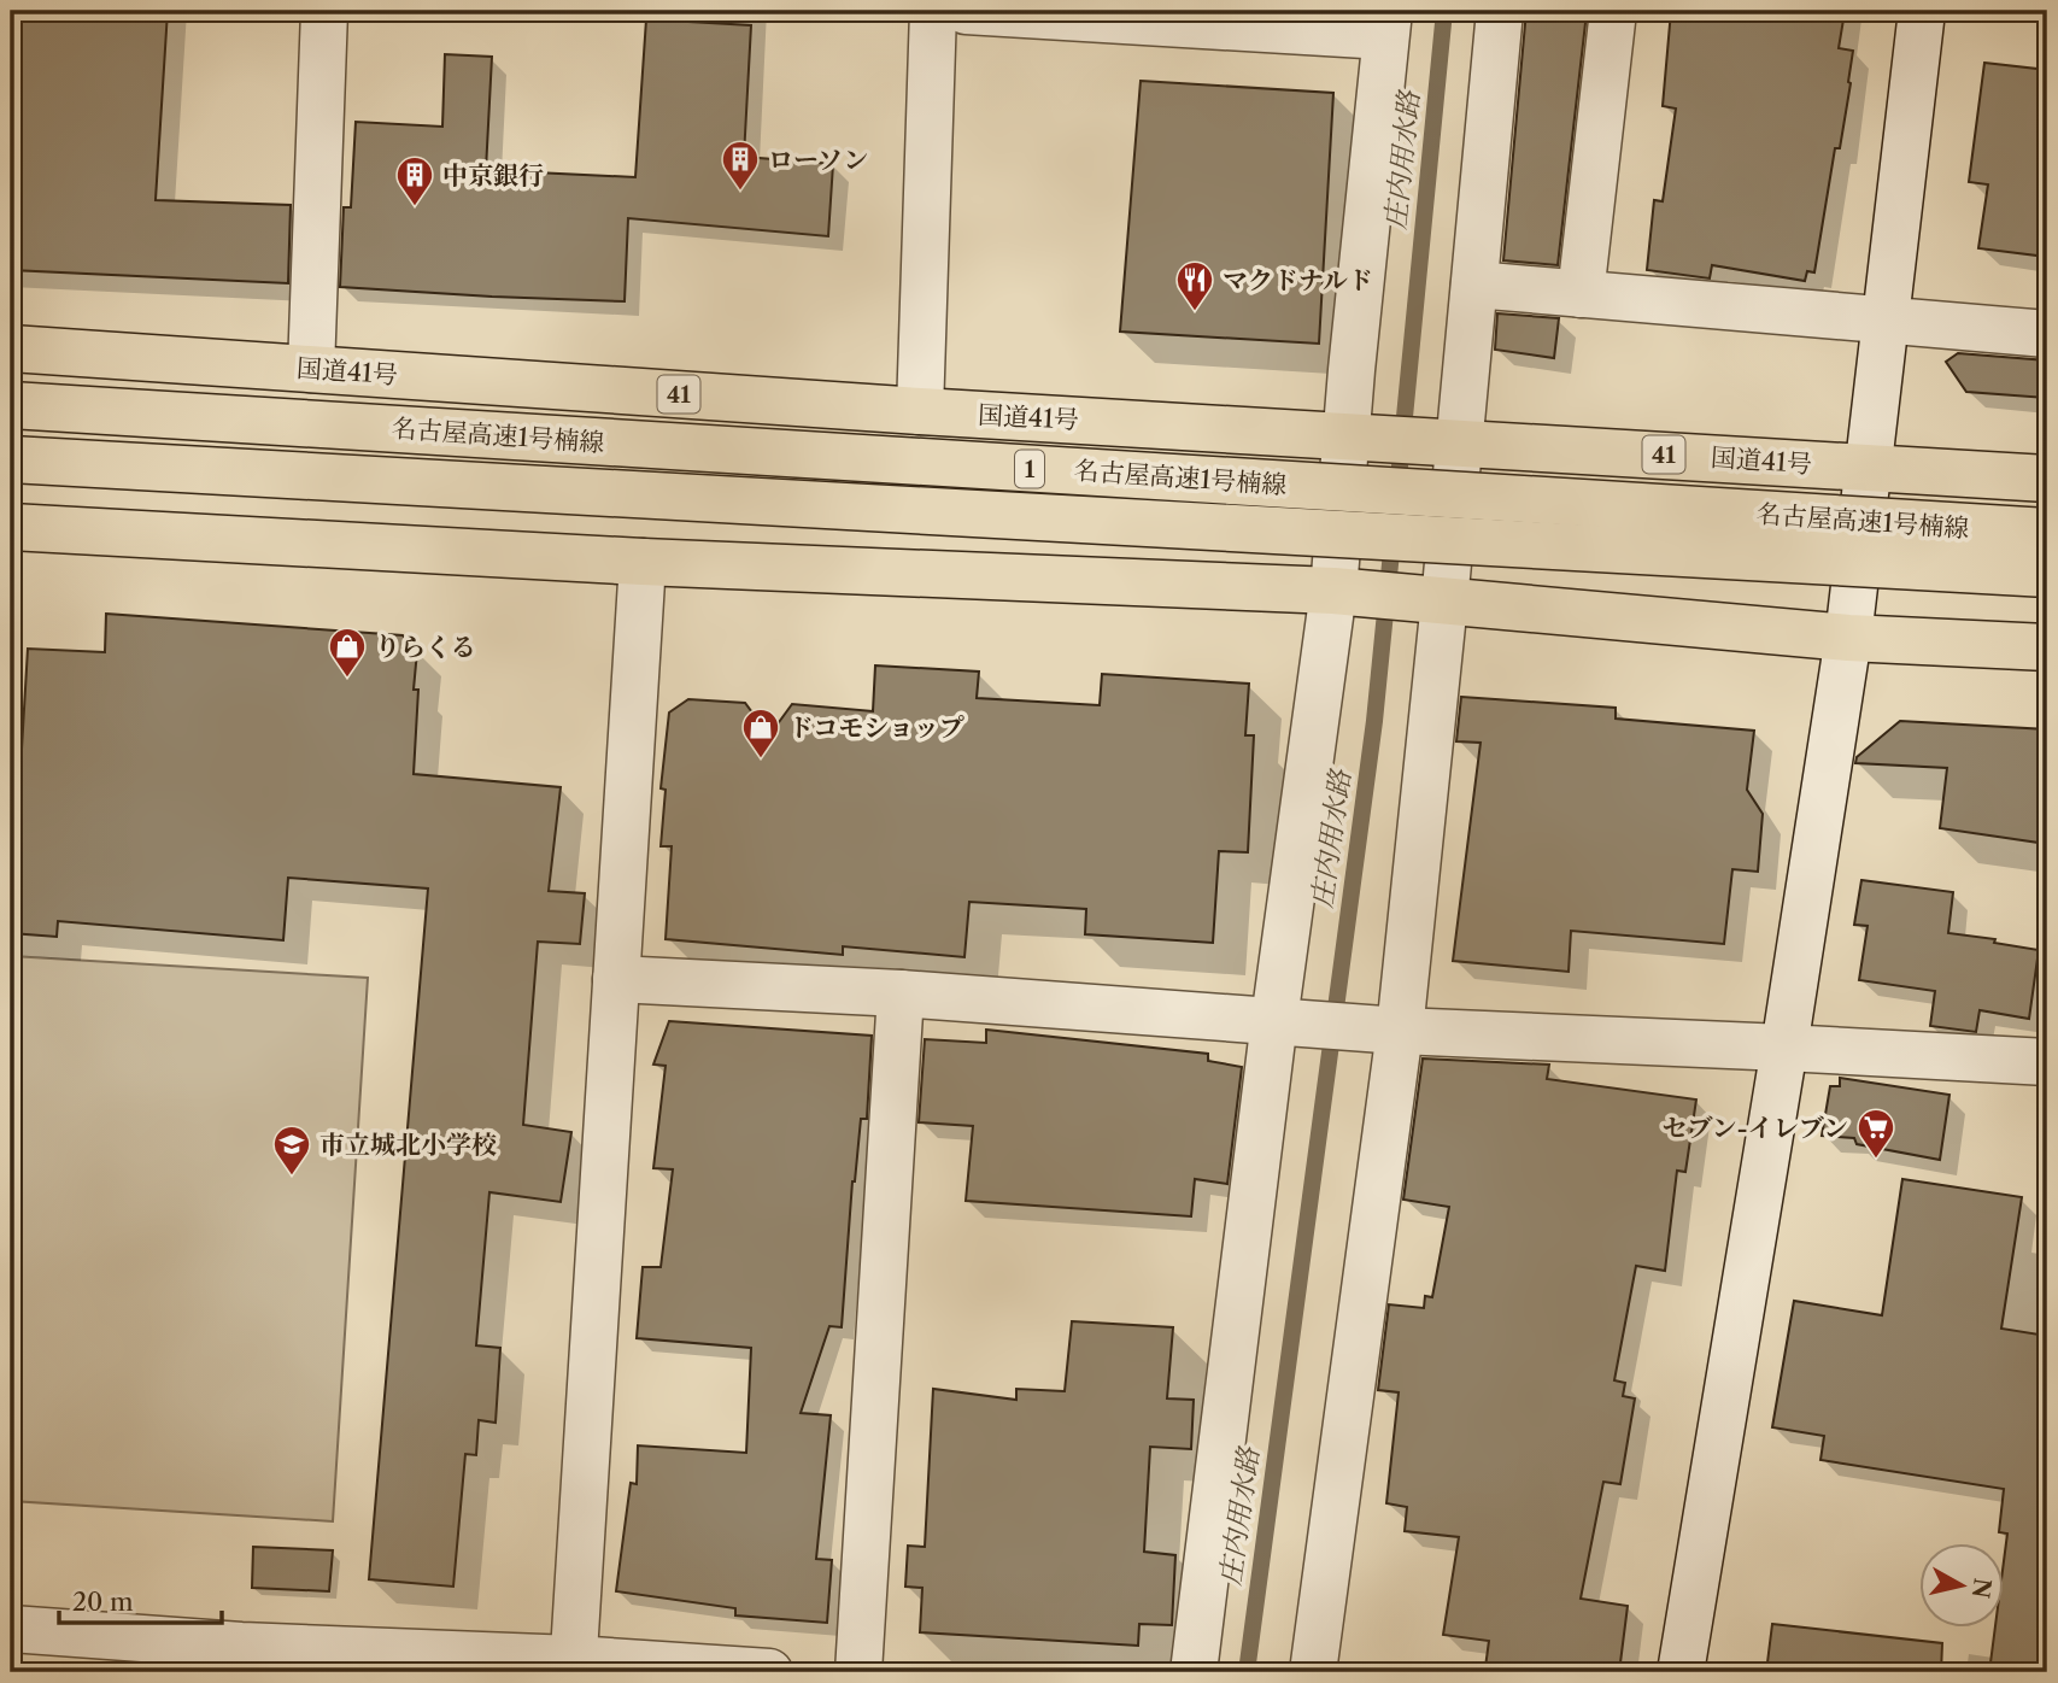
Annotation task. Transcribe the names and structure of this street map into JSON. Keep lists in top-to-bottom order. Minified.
{"streets":{"highway":["国道41号","41","名古屋高速1号楠線","1"]},"water":["庄内用水路"],"places":{"building":["ローソン","中京銀行"],"restaurant":["マクドナルド"],"shop":["りらくる","ドコモショップ"],"supermarket":["セブン-イレブン"],"school or university":["市立城北小学校"]},"scale_bar":"20 m","north":"right"}
